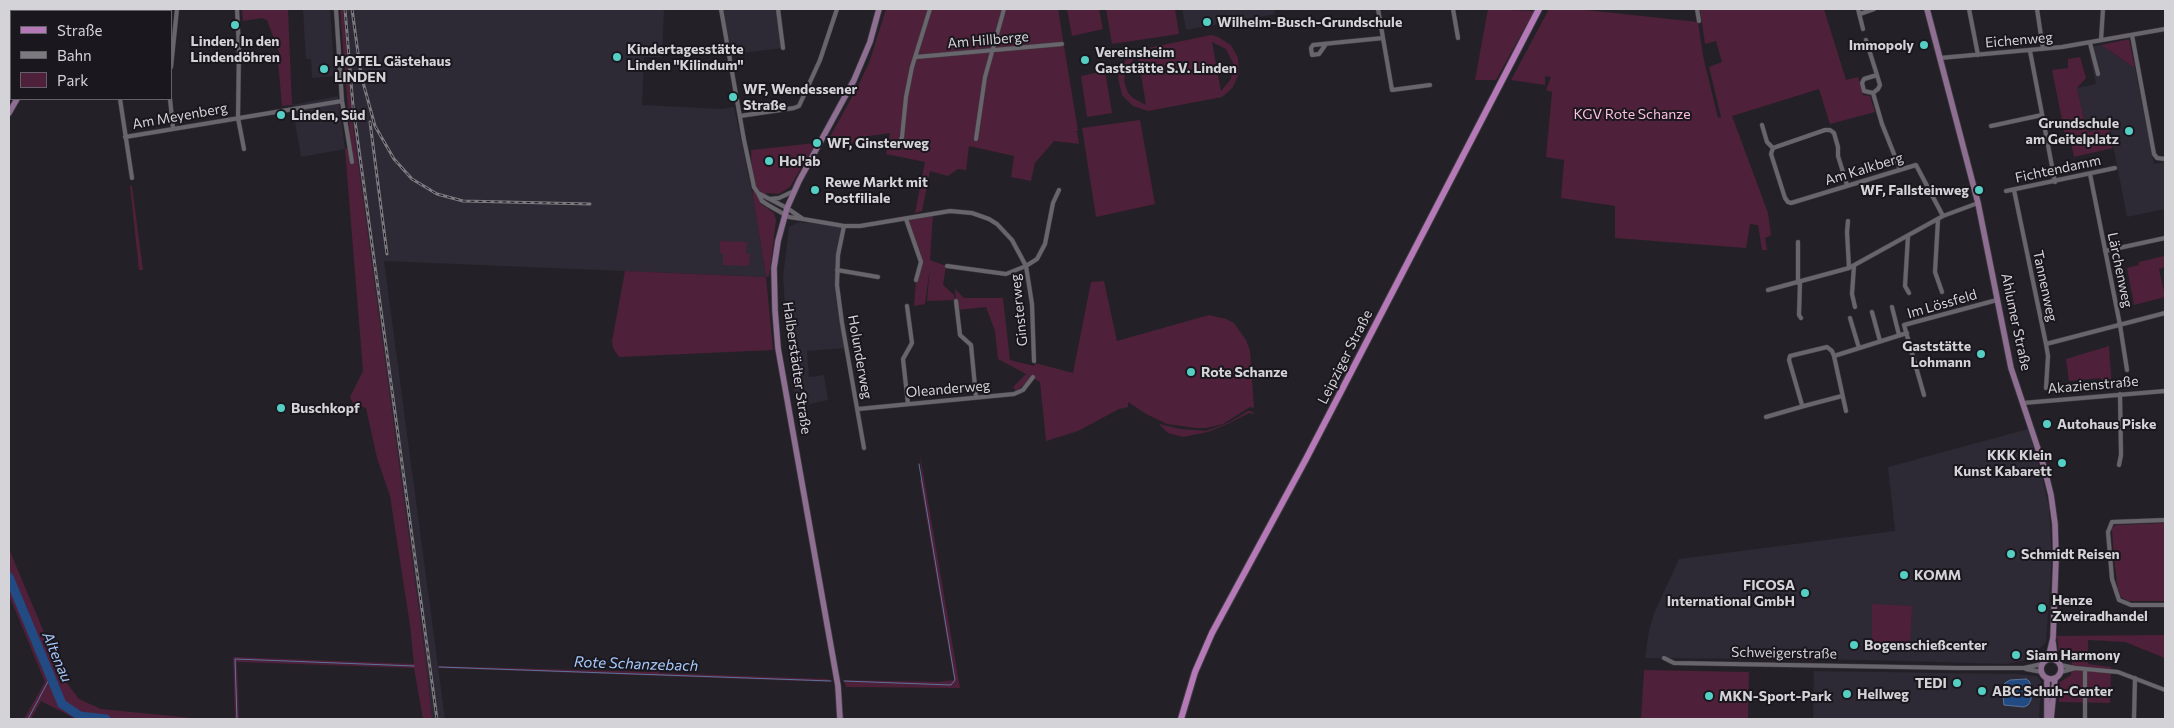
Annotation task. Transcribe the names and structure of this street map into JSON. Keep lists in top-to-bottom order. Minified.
{"streets":{"main road":["Ahlumer Straße","Leipziger Straße","Halberstädter Straße"],"street":["Am Hillberge","Eichenweg","Am Meyenberg","Am Kalkberg","Fichtendamm","Lärchenweg","Tannenweg","Im Lössfeld","Ginsterweg","Holunderweg","Akazienstraße","Oleanderweg","Schweigerstraße"]},"crossings":[["Eichenweg","Ahlumer Straße"],["Fichtendamm","Lärchenweg"],["Fichtendamm","Tannenweg"],["Im Lössfeld","Ahlumer Straße"],["Ginsterweg","Holunderweg"],["Ginsterweg","Halberstädter Straße"],["Ahlumer Straße","Akazienstraße"],["Ahlumer Straße","Schweigerstraße"],["Holunderweg","Oleanderweg"]],"water":["Altenau","Rote Schanzebach"],"parks":["KGV Rote Schanze"],"places":["Wilhelm-Busch-Grundschule","Linden, In den Lindendöhren","Immopoly","Kindertagesstätte Linden \"Kilindum\"","Vereinsheim Gaststätte S.V. Linden","HOTEL Gästehaus LINDEN","WF, Wendessener Straße","Linden, Süd","Grundschule am Geitelplatz","WF, Ginsterweg","Hol'ab","Rewe Markt mit Postfiliale","WF, Fallsteinweg","Gaststätte Lohmann","Rote Schanze","Buschkopf","Autohaus Piske","KKK Klein Kunst Kabarett","Schmidt Reisen","KOMM","FICOSA International GmbH","Henze Zweiradhandel","Bogenschießcenter","Siam Harmony","TEDI","ABC Schuh-Center","Hellweg","MKN-Sport-Park"],"legend":["Straße","Bahn","Park"]}
